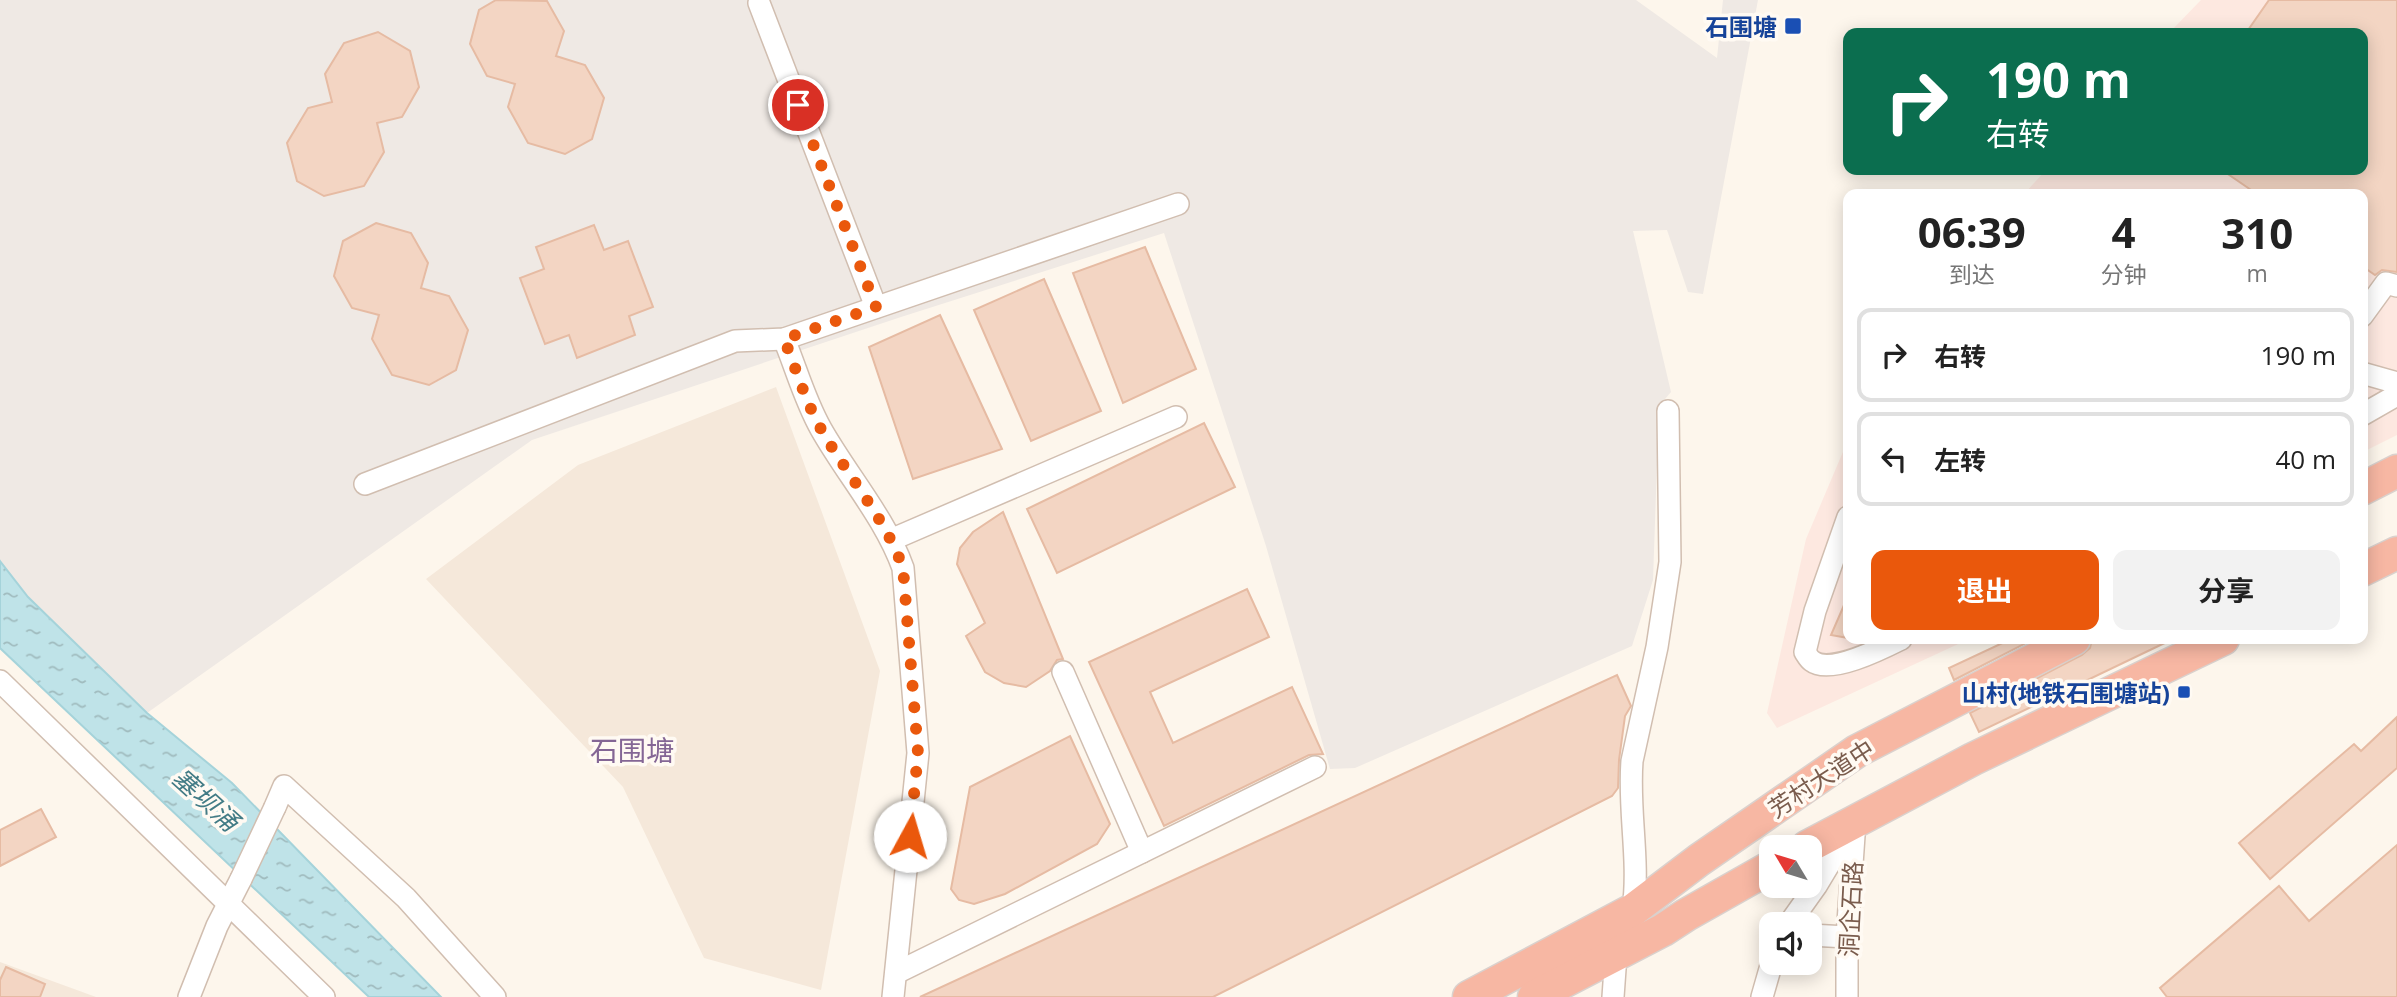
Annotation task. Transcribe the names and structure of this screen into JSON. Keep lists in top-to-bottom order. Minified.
{"streets":{"highway":["芳村大道中"],"street":["洞企石路"]},"crossings":[["芳村大道中","洞企石路"]],"districts":["石围塘"],"water":["塞坝涌"],"places":{"transit":["石围塘","山村(地铁石围塘站)"]},"north":"top left","page":{"turn":["190 m","右转"],"eta":["06:39","到达","4","分钟","310","m"],"list":[{"name":"右转","value":"190 m"},{"name":"左转","value":"40 m"}],"buttons":["退出","分享"]}}
